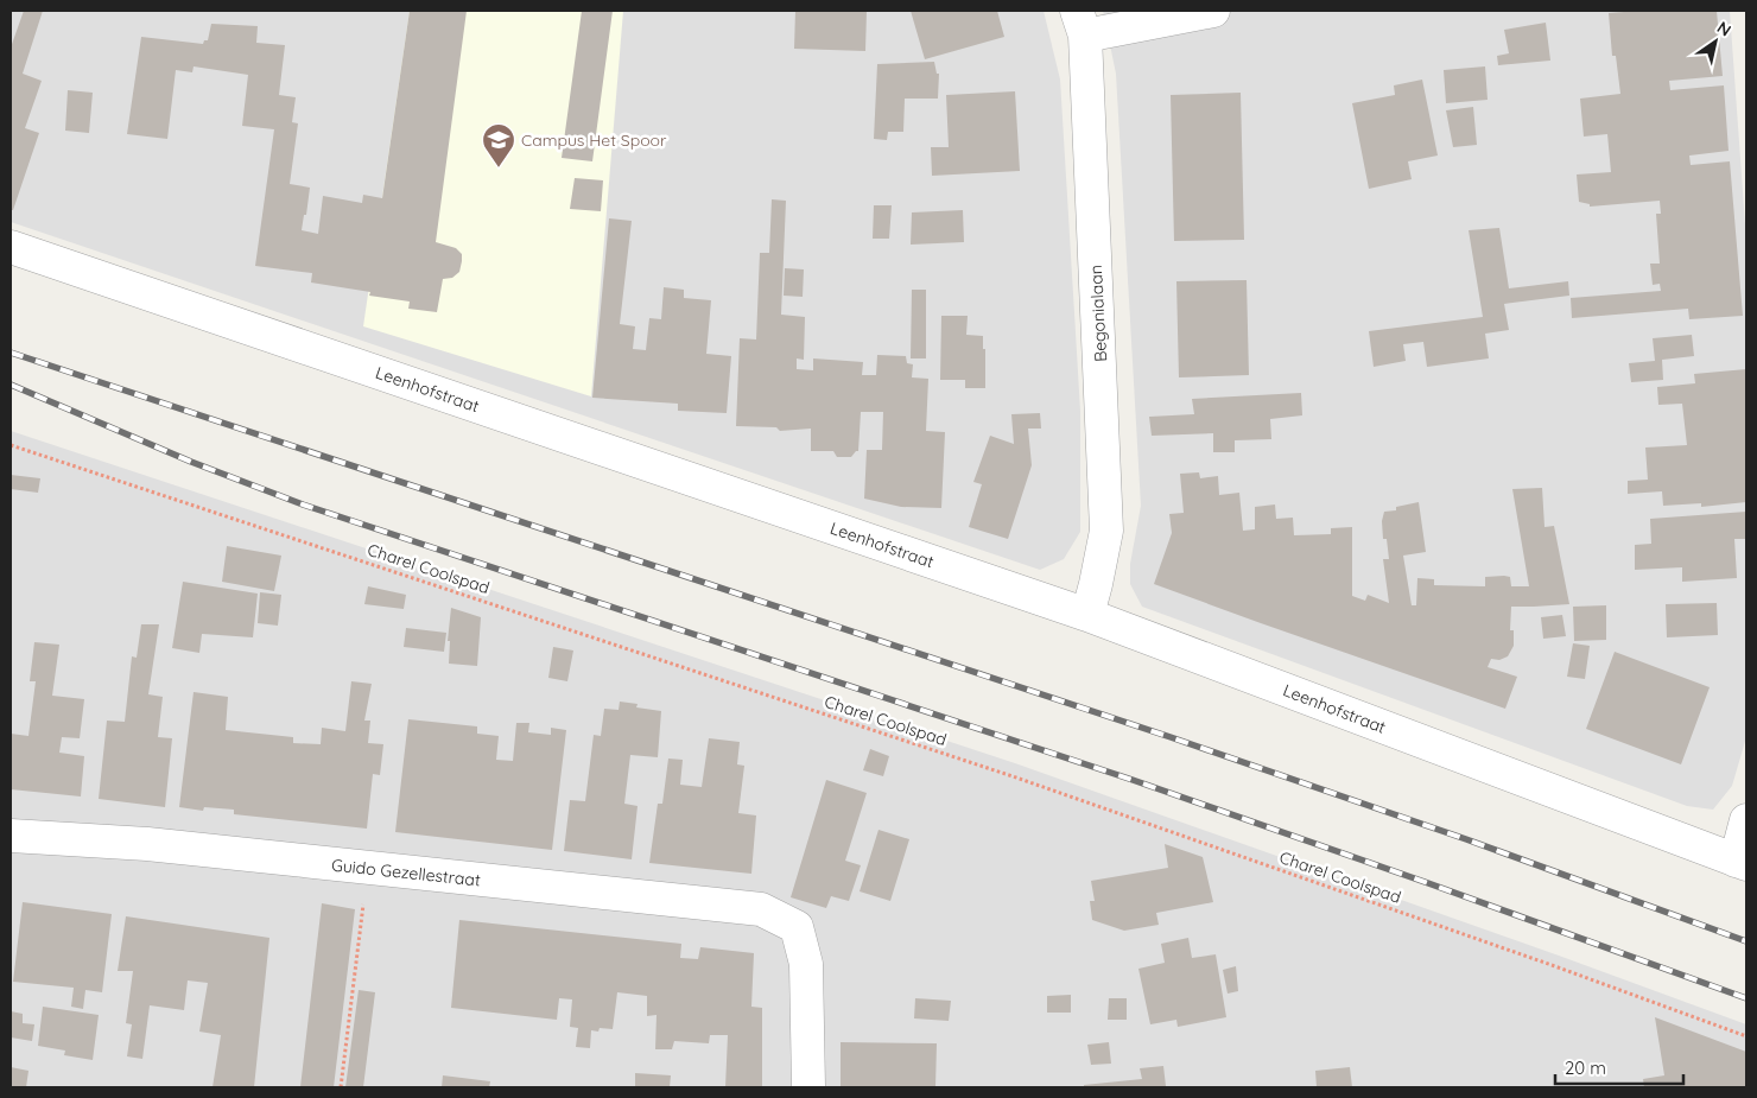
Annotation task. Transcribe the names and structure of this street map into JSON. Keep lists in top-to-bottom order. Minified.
{"streets":{"street":["Begonialaan","Leenhofstraat","Guido Gezellestraat"],"path":["Charel Coolspad"]},"crossings":[["Begonialaan","Leenhofstraat"]],"places":{"school or university":["Campus Het Spoor"]},"scale_bar":"20 m","north":"top right"}
